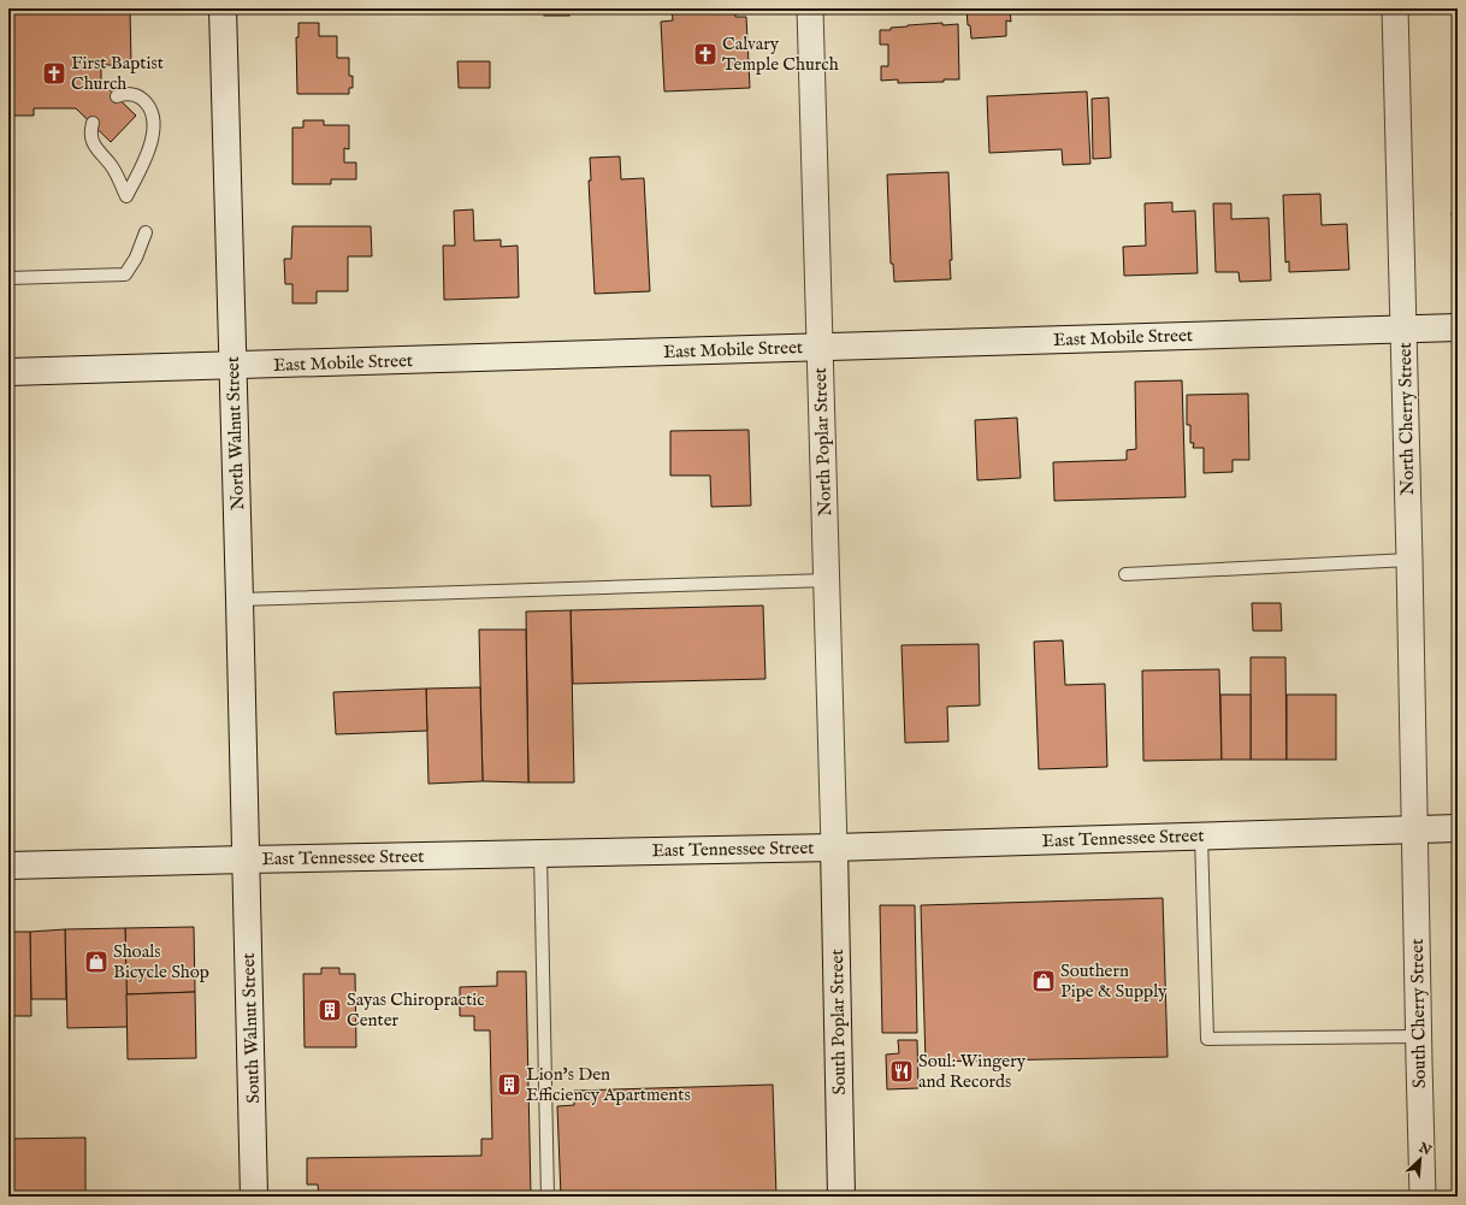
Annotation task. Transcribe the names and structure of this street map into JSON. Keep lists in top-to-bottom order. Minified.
{"streets":{"street":["East Mobile Street","North Cherry Street","North Walnut Street","North Poplar Street","East Tennessee Street","South Cherry Street","South Poplar Street","South Walnut Street"]},"crossings":[["East Mobile Street","North Cherry Street"],["East Mobile Street","North Walnut Street"],["East Mobile Street","North Poplar Street"],["North Cherry Street","East Tennessee Street"],["North Cherry Street","South Cherry Street"],["North Walnut Street","East Tennessee Street"],["North Walnut Street","South Walnut Street"],["North Poplar Street","East Tennessee Street"],["North Poplar Street","South Poplar Street"],["East Tennessee Street","South Cherry Street"],["East Tennessee Street","South Poplar Street"],["East Tennessee Street","South Walnut Street"]],"places":{"church":["Calvary Temple Church","First Baptist Church"],"shop":["Shoals Bicycle Shop","Southern Pipe & Supply"],"building":["Sayas Chiropractic Center","Lion's Den Efficiency Apartments"],"restaurant":["Soul: Wingery and Records"]},"north":"top right"}
